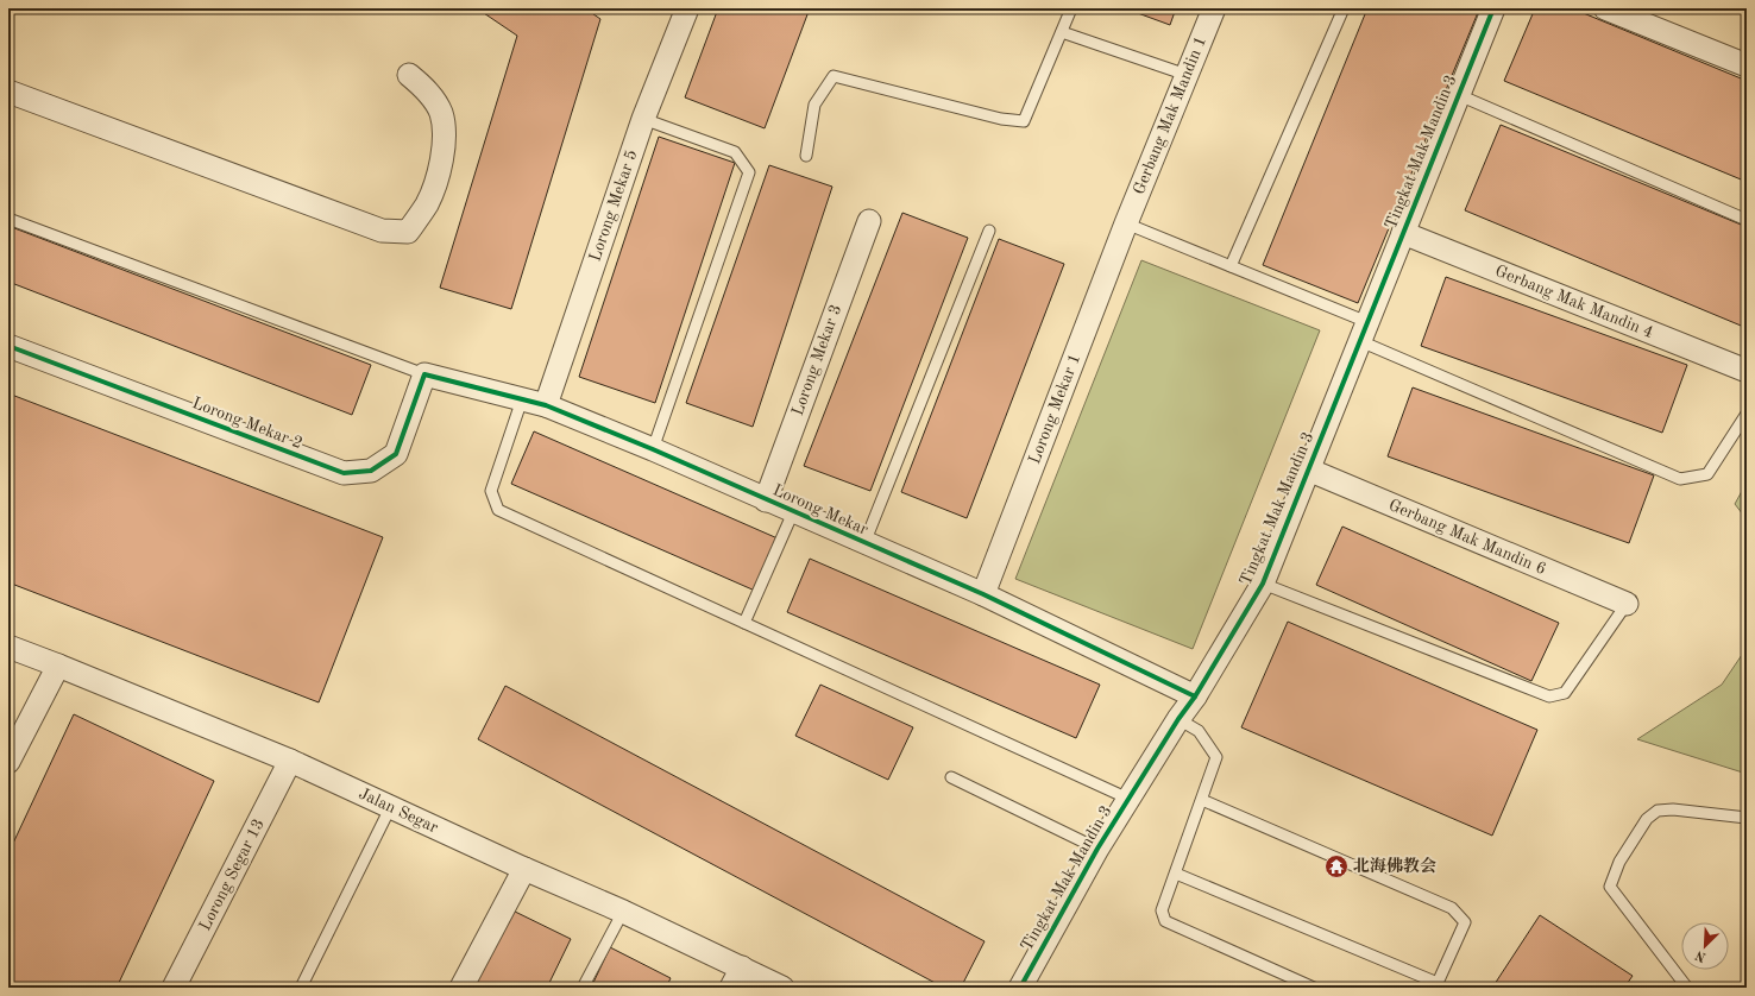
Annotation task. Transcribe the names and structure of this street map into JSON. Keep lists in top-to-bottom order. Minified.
{"streets":{"street":["Gerbang Mak Mandin 1","Tingkat Mak Mandin 3","Lorong Mekar 5","Gerbang Mak Mandin 4","Lorong Mekar 3","Lorong Mekar 1","Lorong Mekar 2","Lorong Mekar","Gerbang Mak Mandin 6","Jalan Segar","Lorong Segar 13"]},"crossings":[["Gerbang Mak Mandin 1","Lorong Mekar 1"],["Tingkat Mak Mandin 3","Gerbang Mak Mandin 4"],["Tingkat Mak Mandin 3","Lorong Mekar"],["Tingkat Mak Mandin 3","Gerbang Mak Mandin 6"],["Lorong Mekar 5","Lorong Mekar"],["Lorong Mekar 3","Lorong Mekar"],["Lorong Mekar 1","Lorong Mekar"],["Lorong Mekar 2","Lorong Mekar"],["Jalan Segar","Lorong Segar 13"]],"places":{"temple":["北海佛教会"]},"north":"bottom left"}
